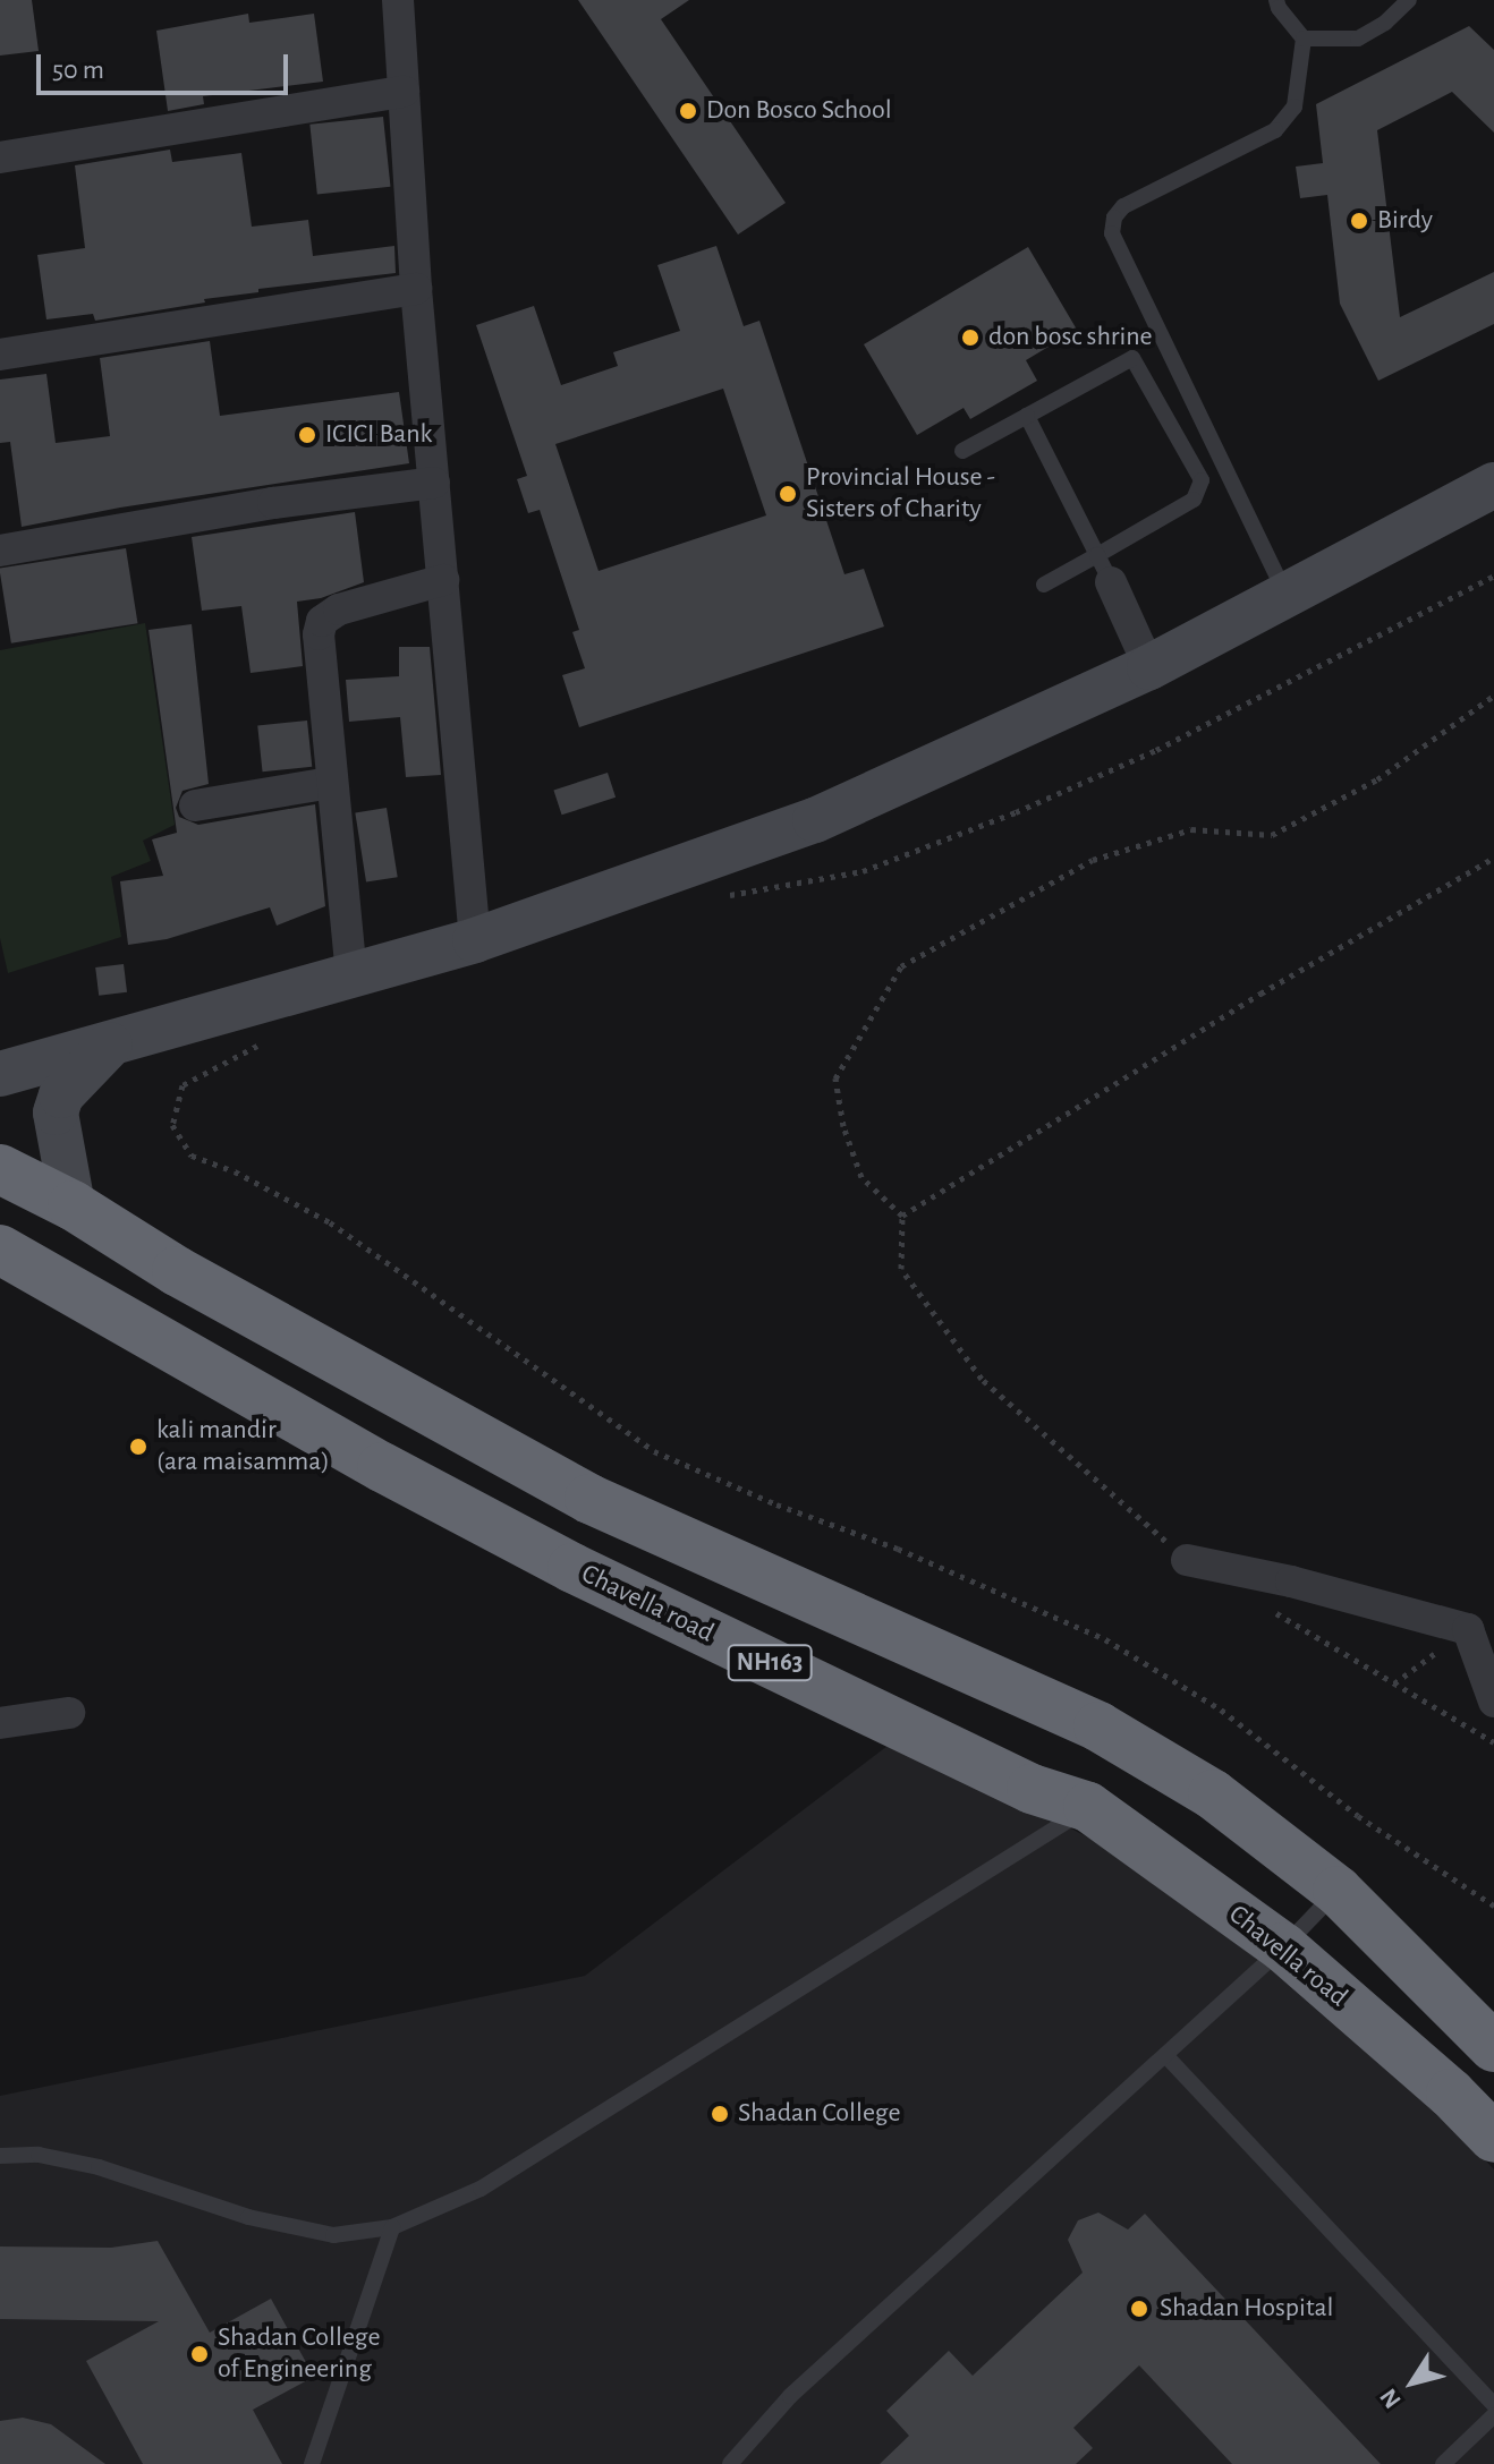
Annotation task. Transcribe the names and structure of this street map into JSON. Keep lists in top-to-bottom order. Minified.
{"streets":{"highway":["Chavella road","NH163"]},"places":["Don Bosco School","Birdy","don bosc shrine","ICICI Bank","Provincial House - Sisters of Charity","kali mandir (ara maisamma)","Shadan College","Shadan Hospital","Shadan College of Engineering"],"scale_bar":"50 m","north":"bottom left"}
